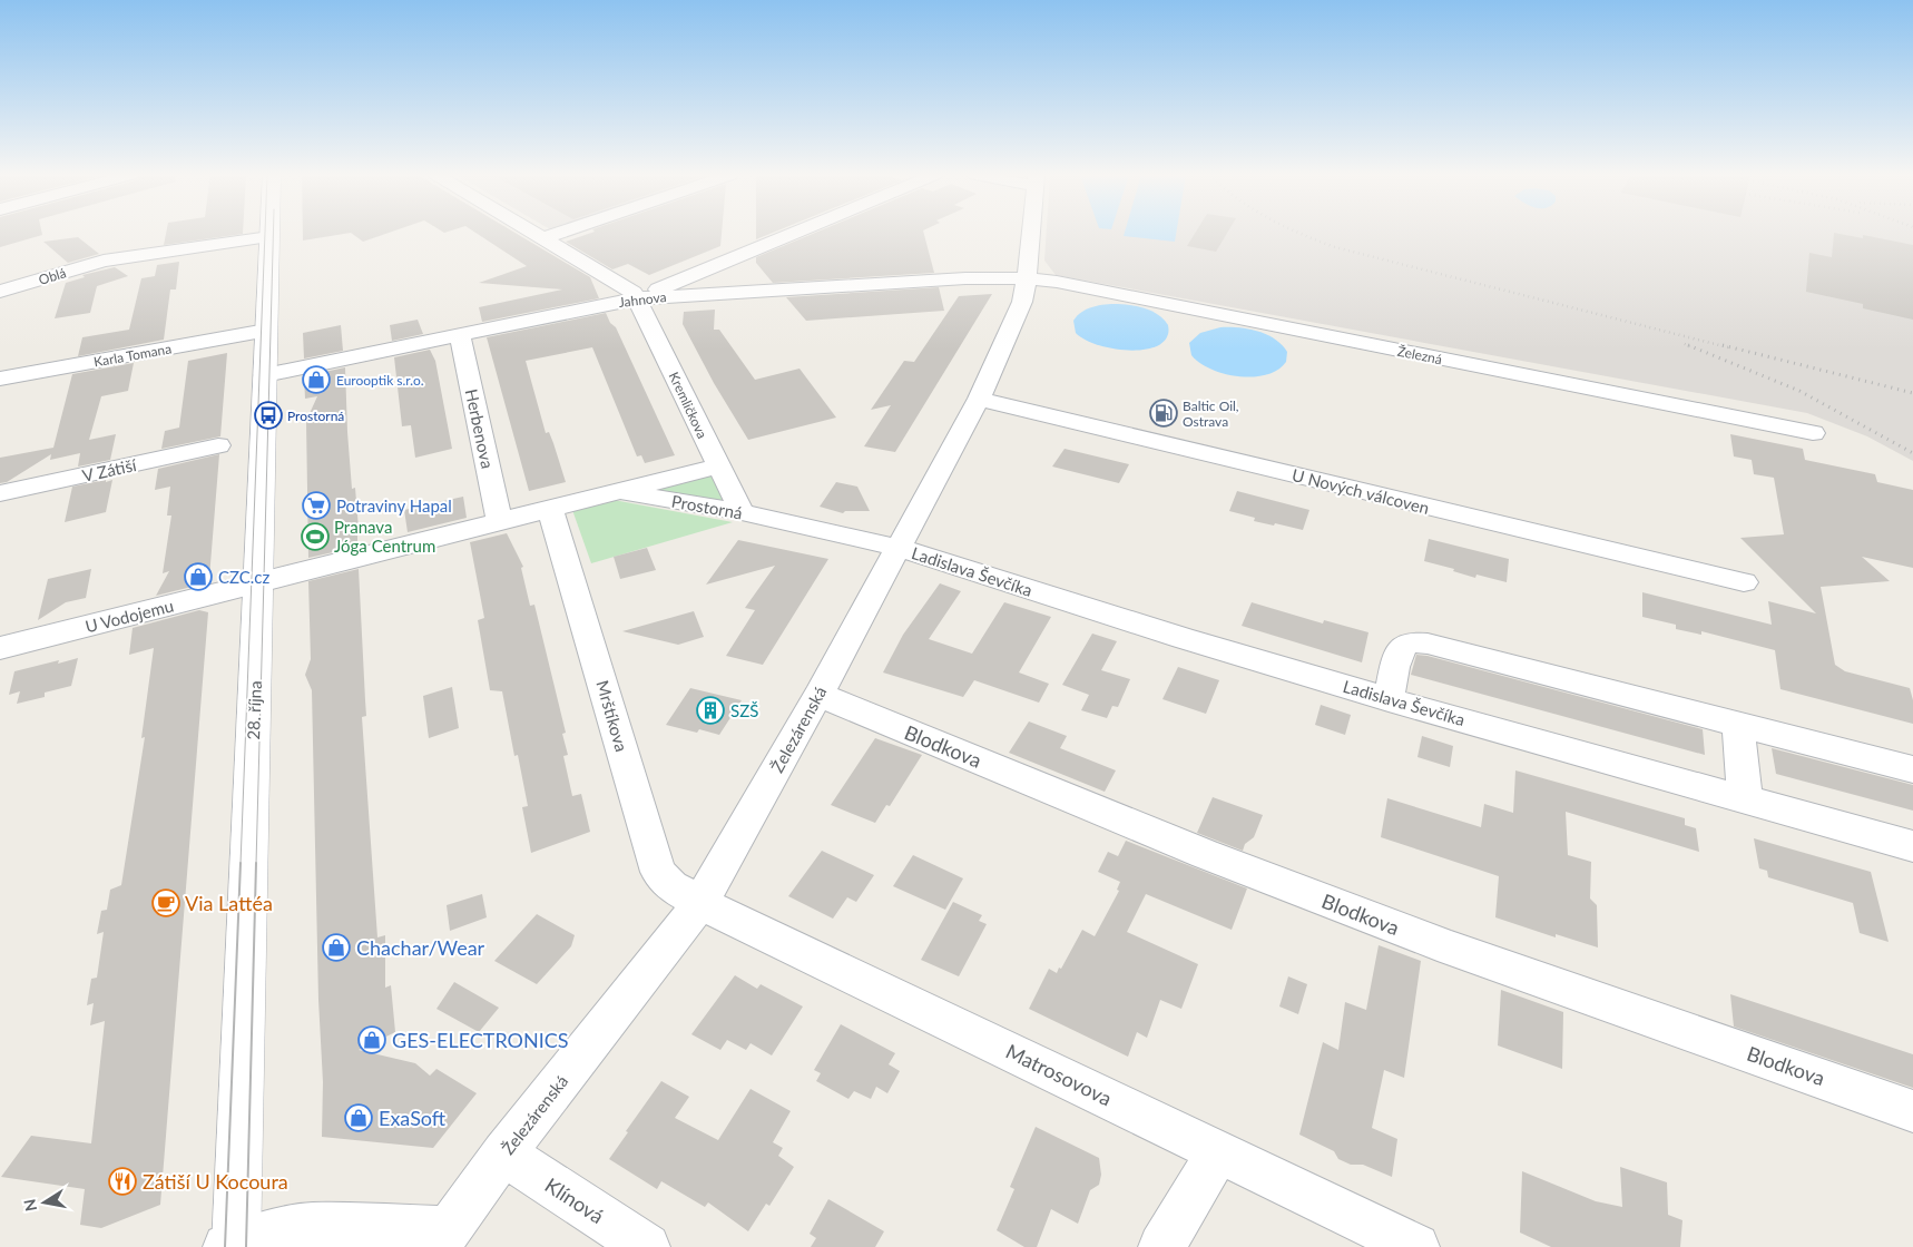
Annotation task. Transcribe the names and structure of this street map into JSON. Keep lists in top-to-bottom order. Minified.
{"streets":{"main road":["28. října"],"street":["Oblá","Jahnova","Karla Tomana","Železná","Kremličkova","Herbenova","V Zátiší","U Nových válcoven","Prostorná","Ladislava Ševčíka","U Vodojemu","Mrštíkova","Železárenská","Blodkova","Matrosovova","Klínová"]},"crossings":[["Oblá","28. října"],["Jahnova","Železná"],["Jahnova","Kremličkova"],["Jahnova","Herbenova"],["Jahnova","28. října"],["Jahnova","Železárenská"],["Karla Tomana","28. října"],["Železná","Železárenská"],["Kremličkova","Prostorná"],["Herbenova","Prostorná"],["U Nových válcoven","Železárenská"],["Prostorná","Ladislava Ševčíka"],["Prostorná","U Vodojemu"],["Prostorná","28. října"],["Prostorná","Mrštíkova"],["Prostorná","Železárenská"],["Ladislava Ševčíka","Železárenská"],["U Vodojemu","28. října"],["28. října","Železárenská"],["Mrštíkova","Železárenská"],["Mrštíkova","Matrosovova"],["Železárenská","Blodkova"],["Železárenská","Matrosovova"],["Železárenská","Klínová"]],"places":{"shop":["Eurooptik s.r.o.","CZC.cz","Chachar/Wear","GES-ELECTRONICS","ExaSoft"],"fuel station":["Baltic Oil, Ostrava"],"bus stop":["Prostorná"],"supermarket":["Potraviny Hapal"],"sports":["Pranava Jóga Centrum"],"building":["SZŠ"],"cafe":["Via Lattéa"],"restaurant":["Zátiší U Kocoura"]},"north":"left"}
